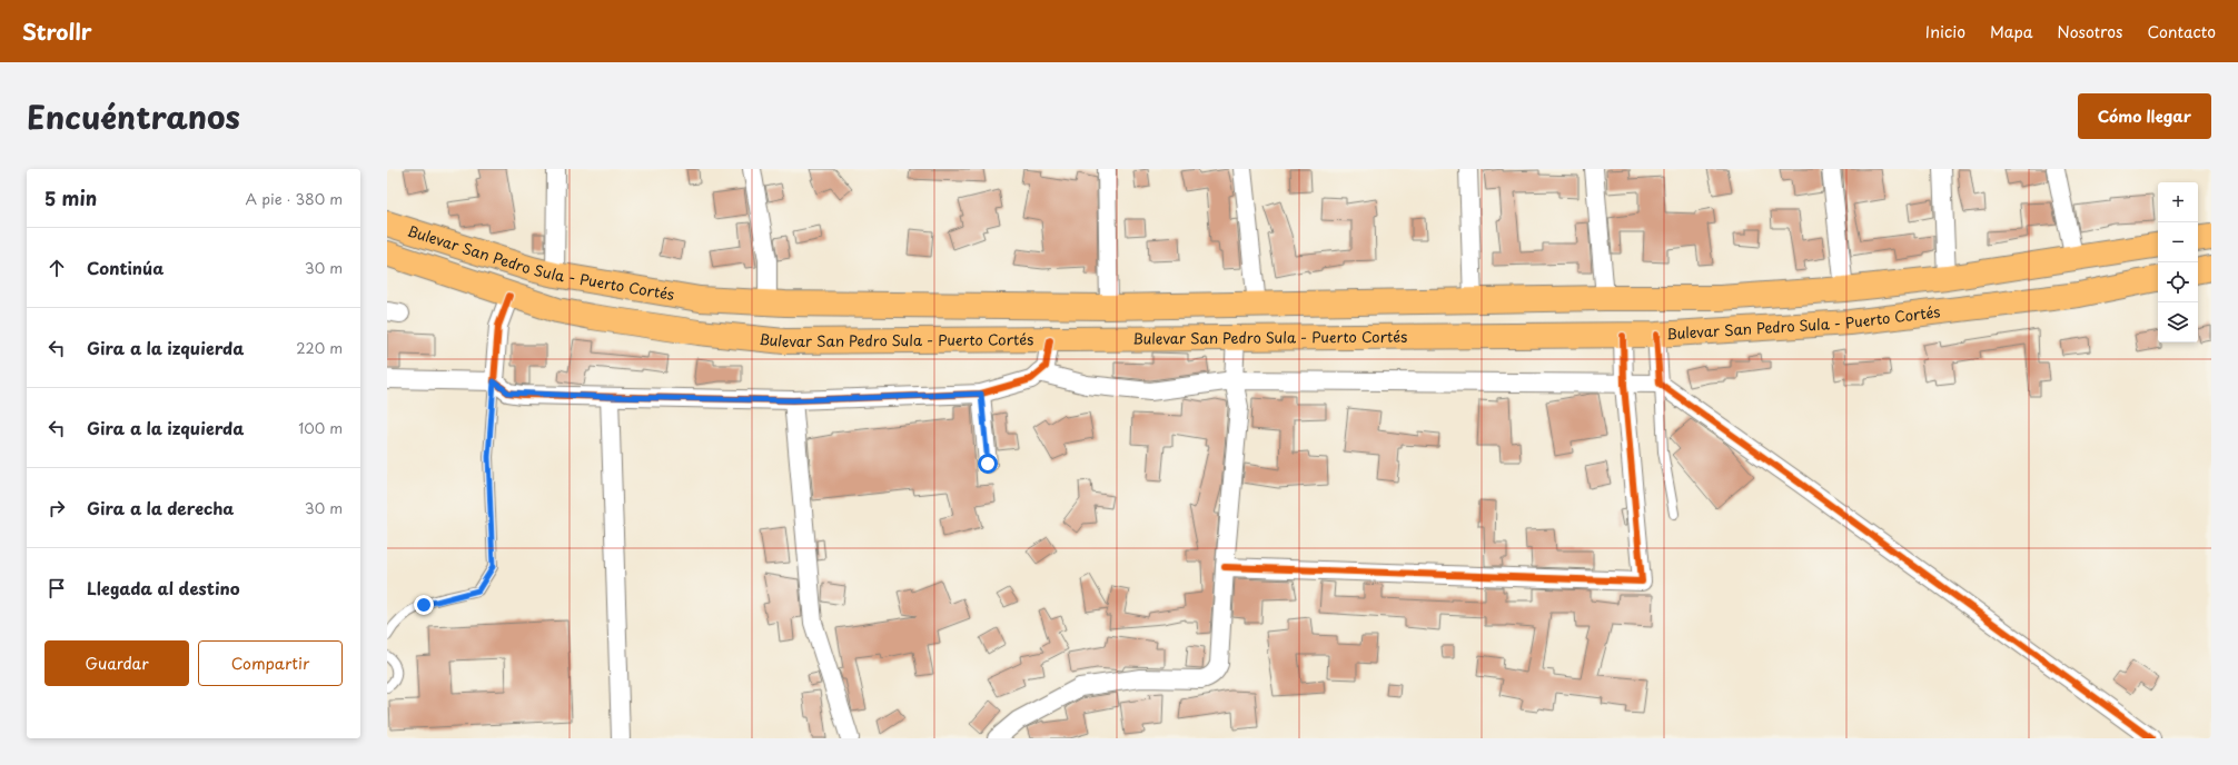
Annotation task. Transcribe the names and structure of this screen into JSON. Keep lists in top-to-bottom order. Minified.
{"streets":{"highway":["Bulevar San Pedro Sula - Puerto Cortés"]},"page":{"header":"Strollr","nav":["Inicio","Mapa","Nosotros","Contacto"],"title":"Encuéntranos","buttons":["Cómo llegar",["Guardar","Compartir"]],"heading":["5 min","A pie · 380 m"],"map_buttons":["+","−"],"list":[["Continúa","30 m"],["Gira a la izquierda","220 m"],["Gira a la izquierda","100 m"],["Gira a la derecha","30 m"],"Llegada al destino"]}}
